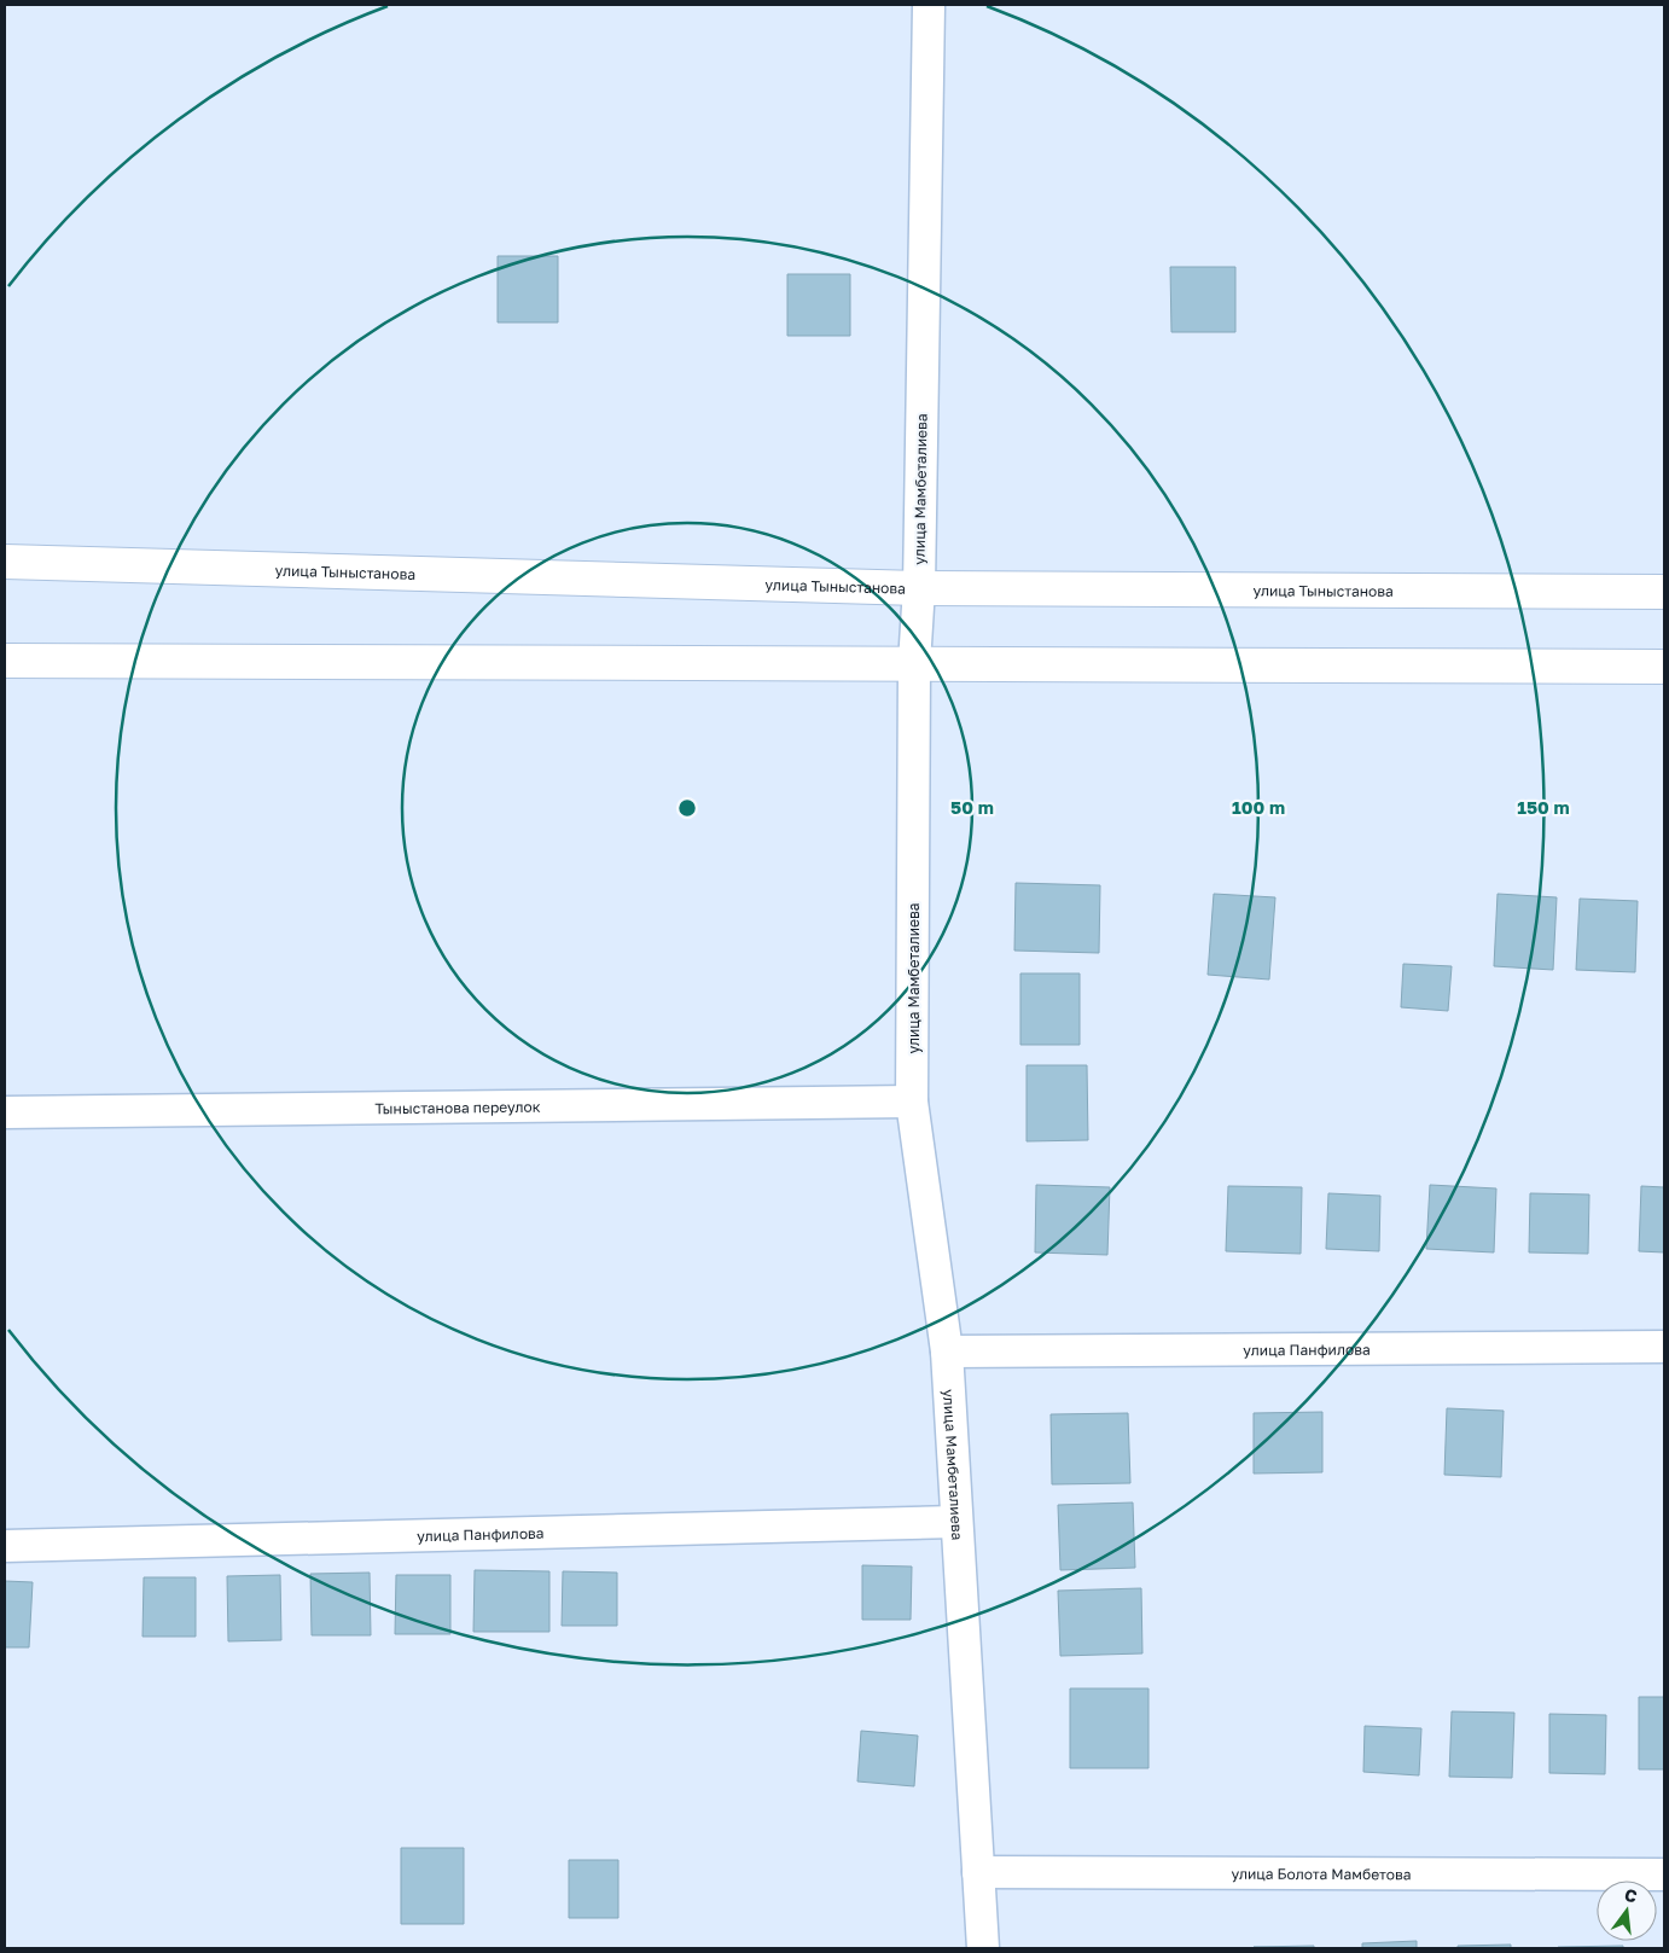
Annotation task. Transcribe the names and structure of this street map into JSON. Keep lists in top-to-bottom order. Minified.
{"streets":{"street":["улица Мамбеталиева","улица Тыныстанова","Тыныстанова переулок","улица Панфилова","улица Болота Мамбетова"]},"crossings":[["улица Мамбеталиева","улица Тыныстанова"],["улица Мамбеталиева","Тыныстанова переулок"],["улица Мамбеталиева","улица Панфилова"],["улица Мамбеталиева","улица Болота Мамбетова"]],"north":"top","rings":["50 m","100 m","150 m"]}
